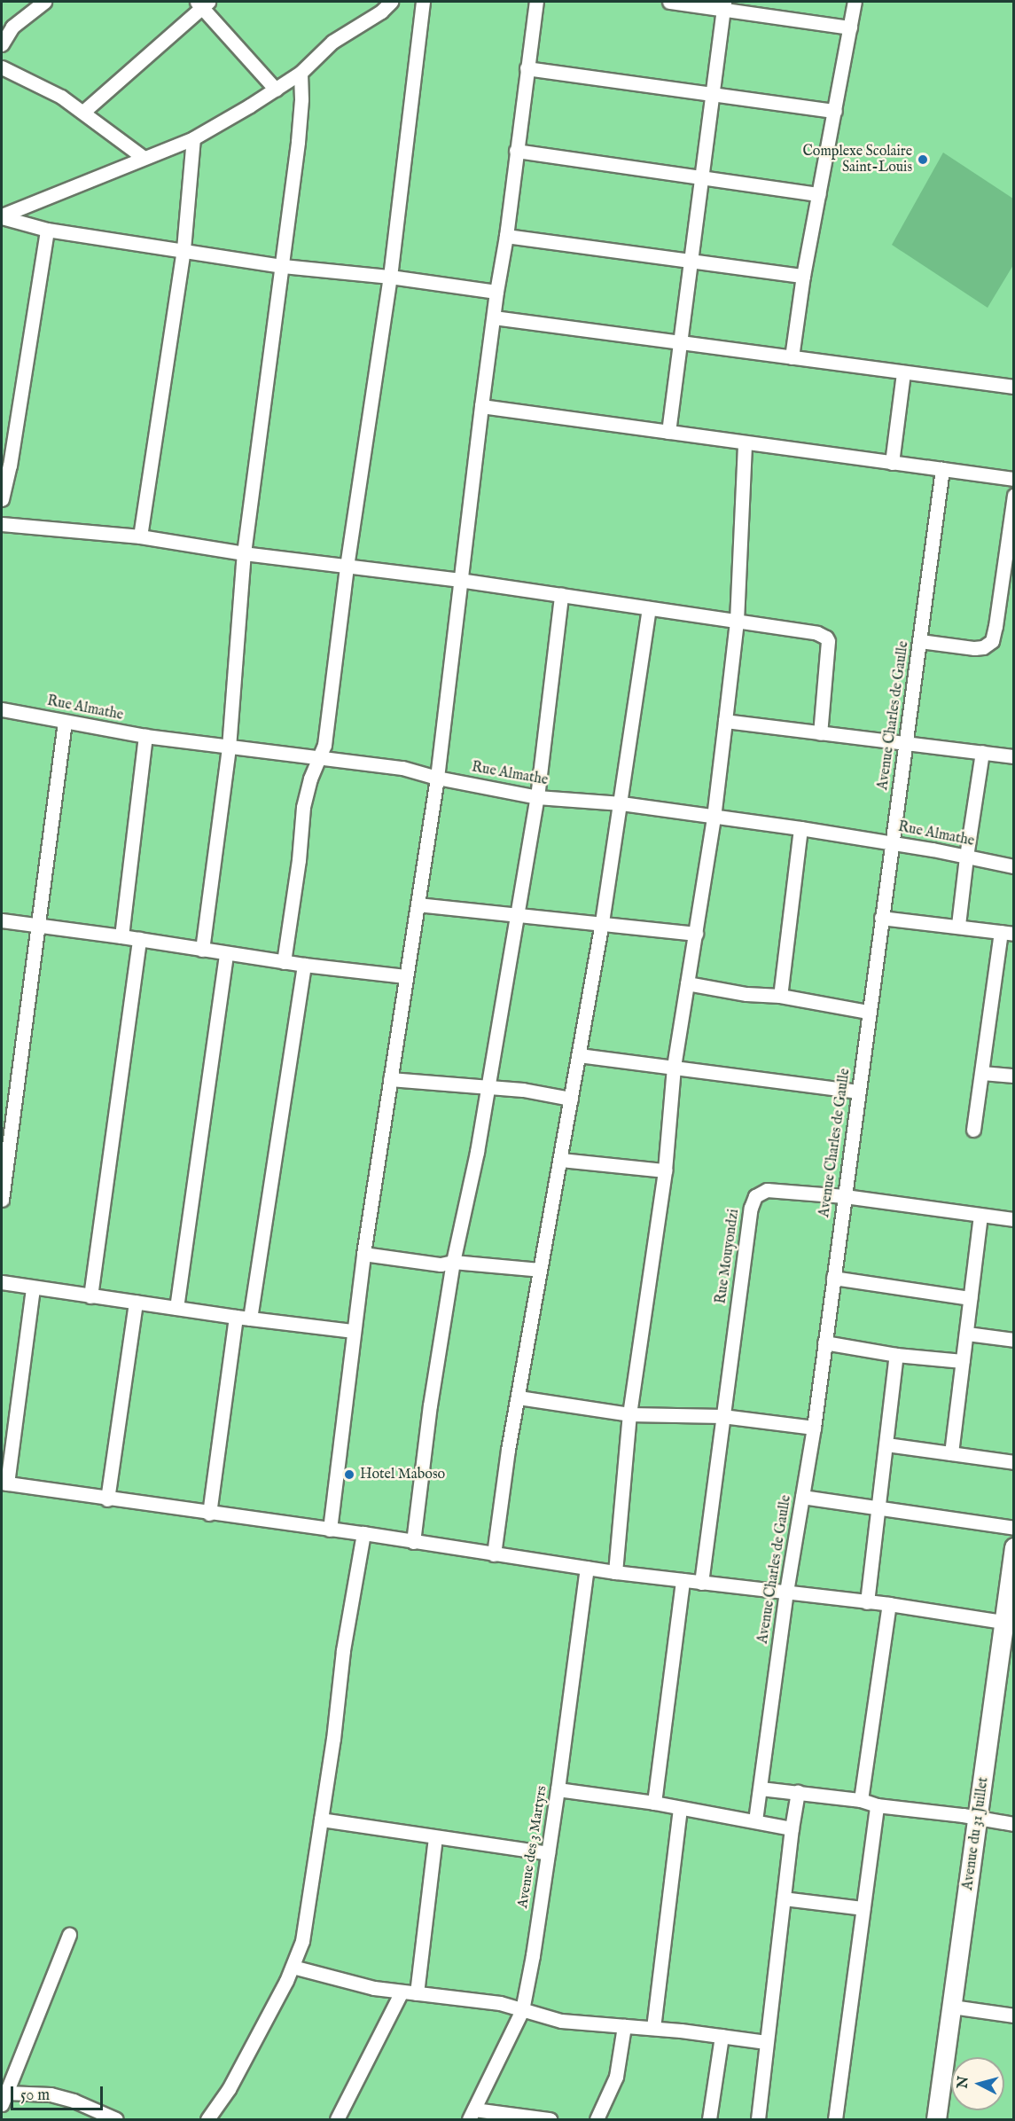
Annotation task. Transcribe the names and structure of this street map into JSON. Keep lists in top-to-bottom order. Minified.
{"streets":{"street":["Rue Almathe","Avenue Charles de Gaulle","Rue Mouyondzi","Avenue du 31 Juillet","Avenue des 3 Martyrs"]},"crossings":[["Rue Almathe","Avenue Charles de Gaulle"],["Avenue Charles de Gaulle","Rue Mouyondzi"]],"places":["Complexe Scolaire Saint-Louis","Hotel Maboso"],"scale_bar":"50 m","north":"left"}
